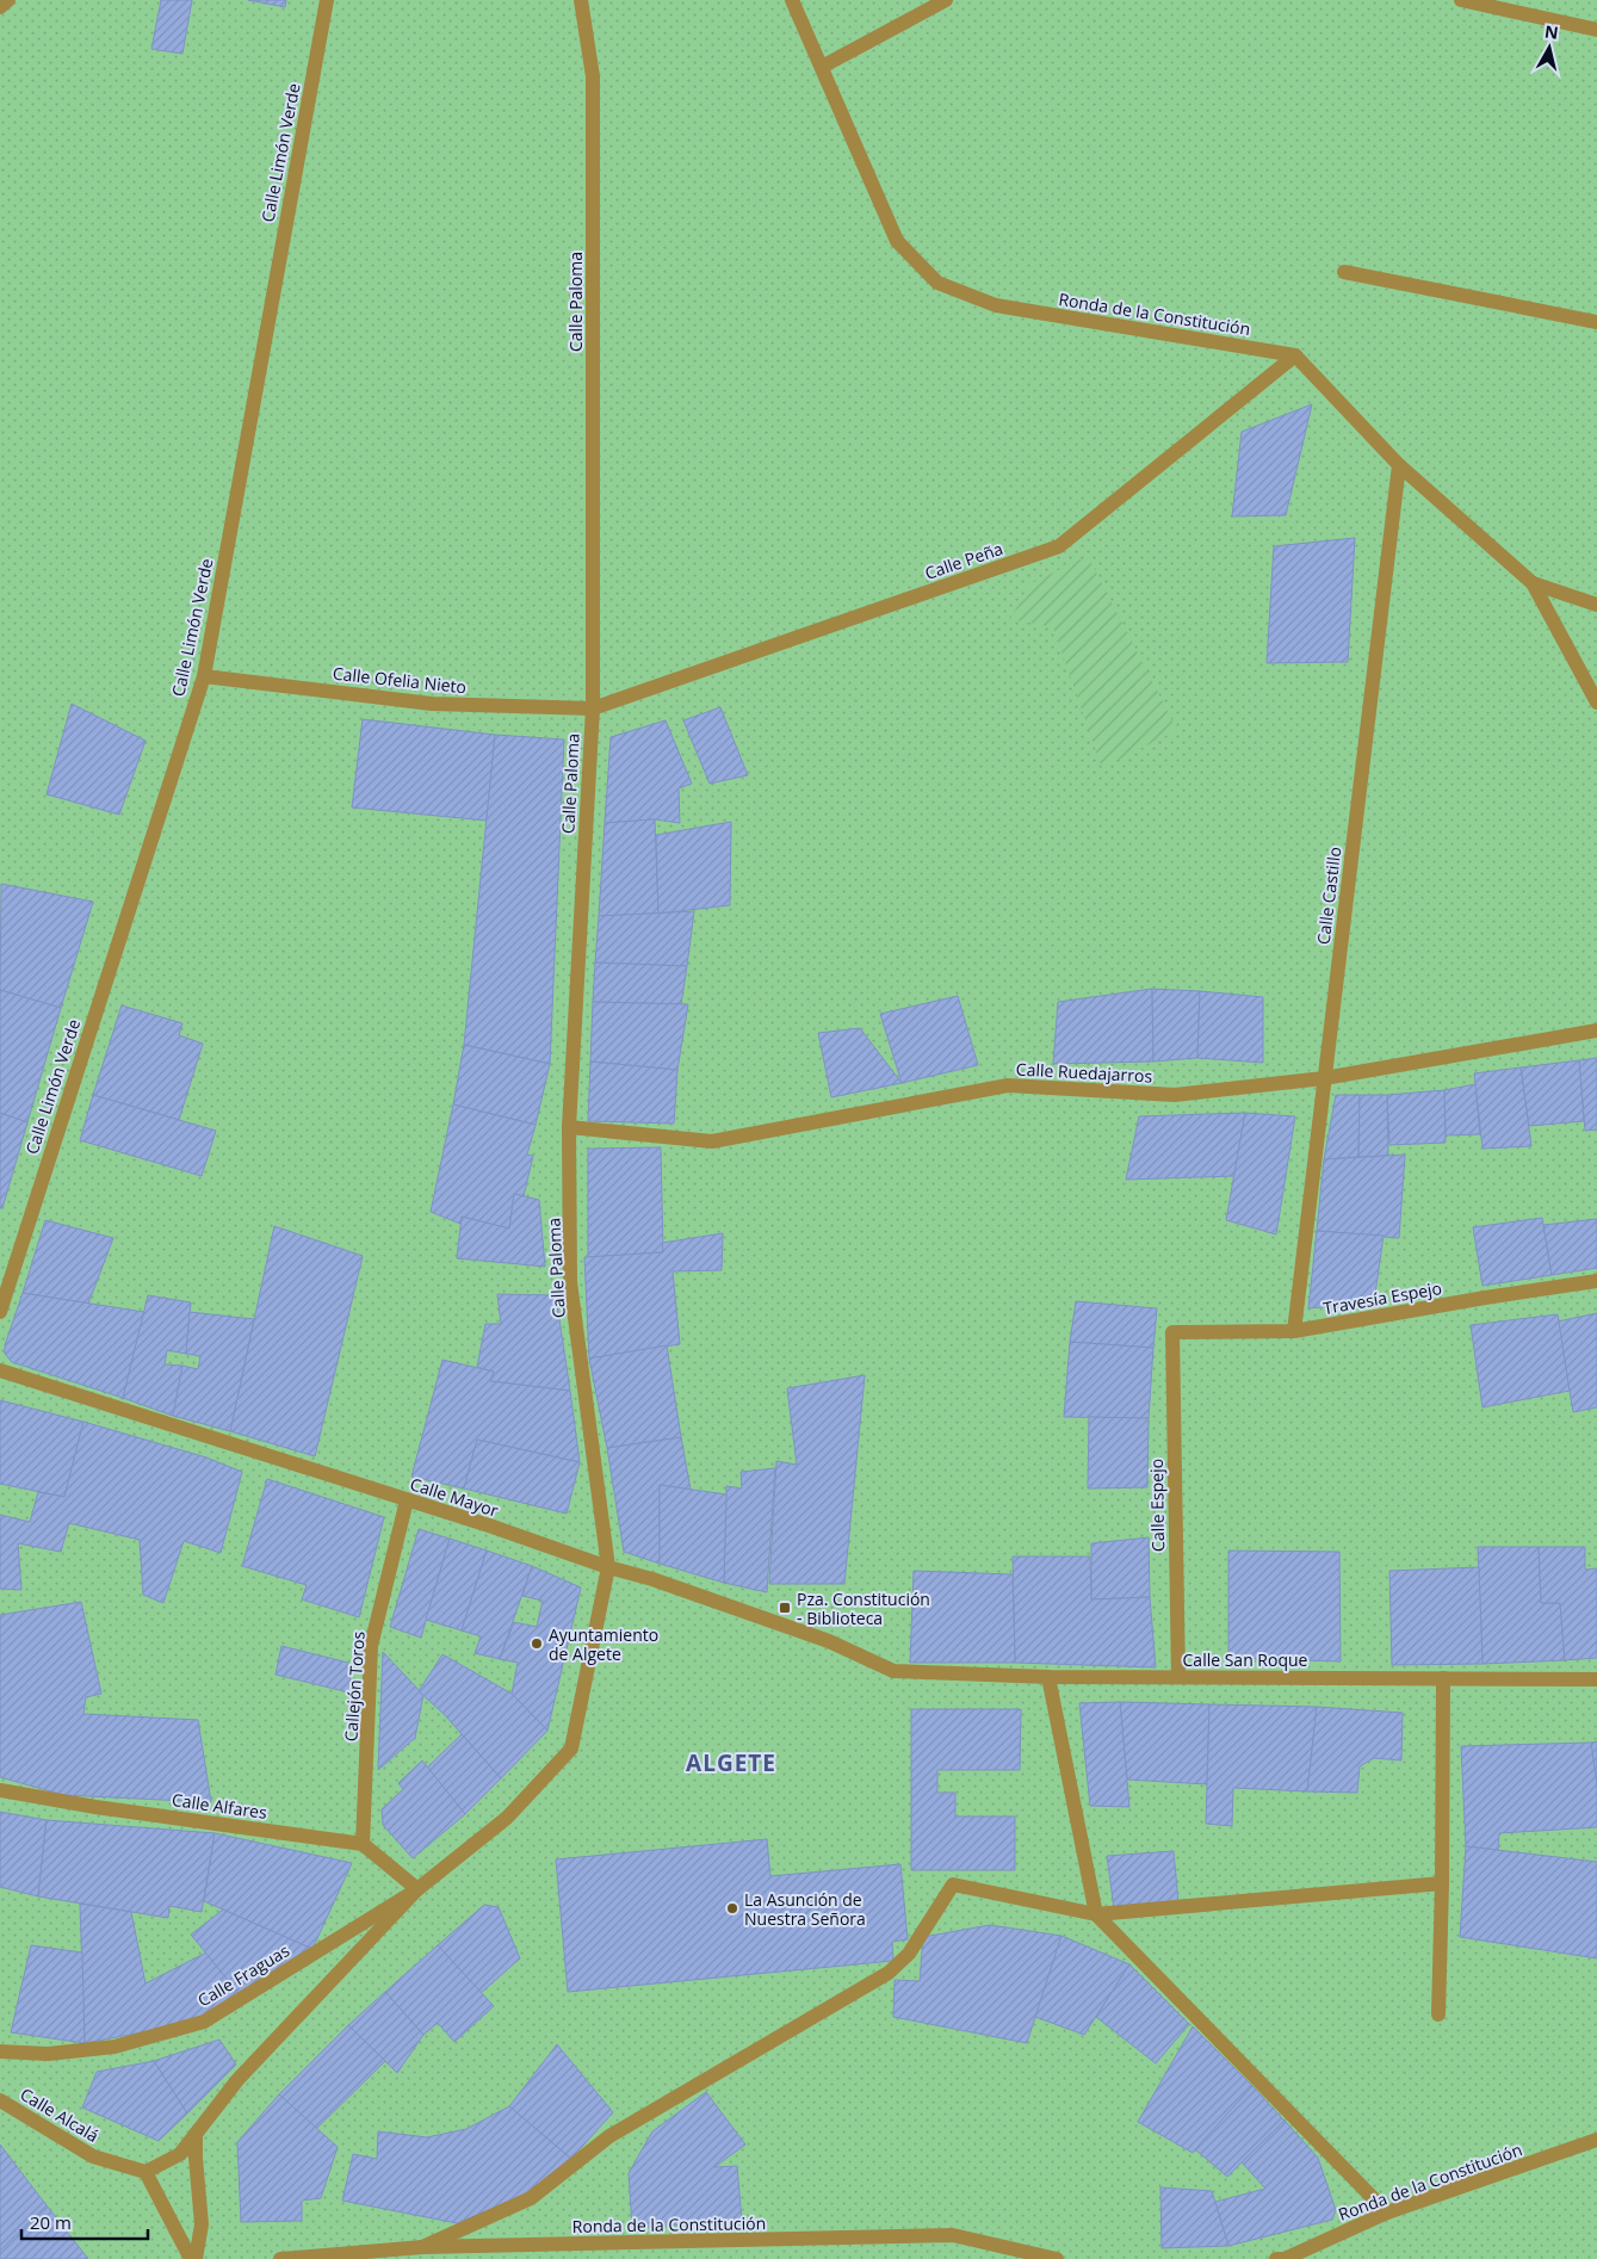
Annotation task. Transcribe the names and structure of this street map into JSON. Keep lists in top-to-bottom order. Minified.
{"streets":{"street":["Calle Limón Verde","Calle Paloma","Ronda de la Constitución","Calle Peña","Calle Ofelia Nieto","Calle Castillo","Calle Ruedajarros","Travesía Espejo","Calle Mayor","Calle Espejo","Calle San Roque","Callejón Toros","Calle Alfares","Calle Fraguas","Calle Alcalá"]},"crossings":[["Calle Limón Verde","Calle Ofelia Nieto"],["Calle Paloma","Calle Peña"],["Calle Paloma","Calle Ofelia Nieto"],["Calle Paloma","Calle Ruedajarros"],["Calle Paloma","Calle Mayor"],["Calle Paloma","Calle Fraguas"],["Ronda de la Constitución","Calle Peña"],["Calle Peña","Calle Ofelia Nieto"],["Calle Castillo","Calle Ruedajarros"],["Calle Castillo","Travesía Espejo"],["Travesía Espejo","Calle Espejo"],["Calle Mayor","Calle San Roque"],["Calle Mayor","Callejón Toros"],["Calle Mayor","Calle Fraguas"],["Calle Espejo","Calle San Roque"],["Callejón Toros","Calle Alfares"],["Calle Fraguas","Calle Alcalá"]],"districts":["ALGETE"],"places":{"transit":["Pza. Constitución - Biblioteca"],"other":["Ayuntamiento de Algete","La Asunción de Nuestra Señora"]},"scale_bar":"20 m","north":"top"}
